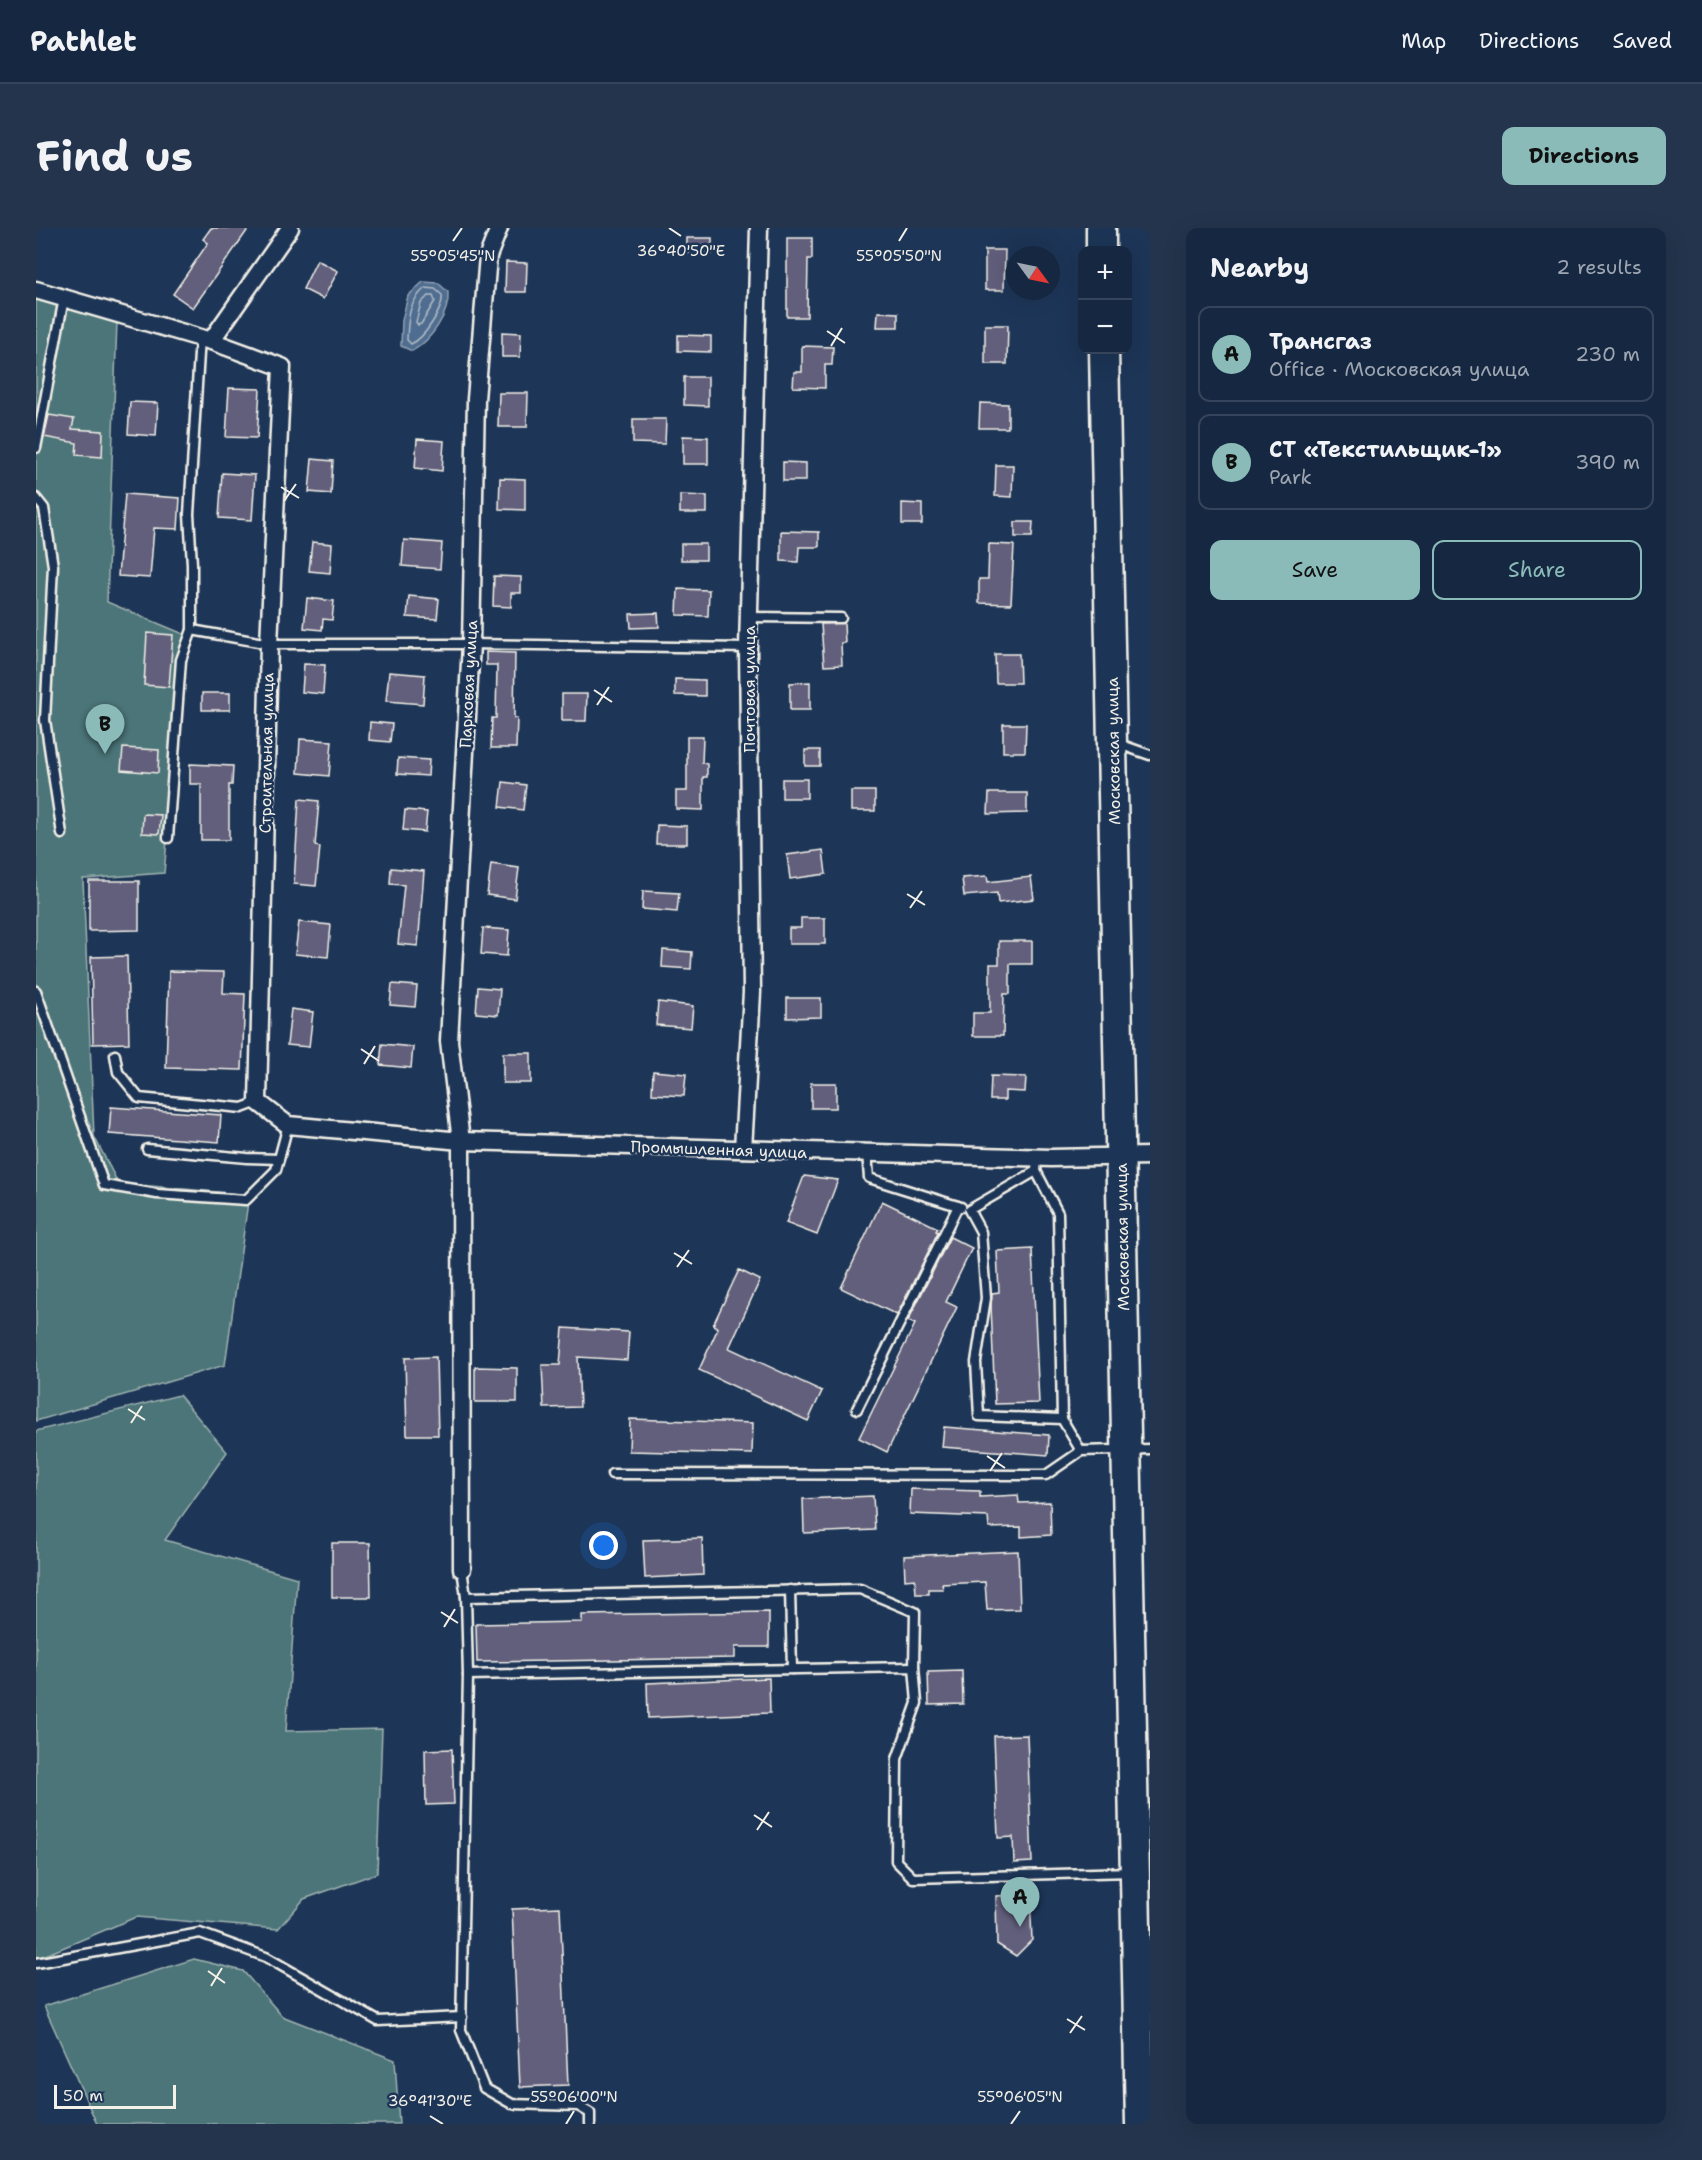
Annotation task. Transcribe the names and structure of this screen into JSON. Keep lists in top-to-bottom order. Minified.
{"streets":{"highway":["Московская улица"],"street":["Парковая улица","Почтовая улица","Строительная улица","Промышленная улица"]},"crossings":[["Парковая улица","Промышленная улица"],["Почтовая улица","Промышленная улица"],["Московская улица","Промышленная улица"]],"scale_bar":"50 m","north":"bottom right","page":{"header":"Pathlet","nav":["Map","Directions","Saved"],"buttons":["Directions",["Save","Share"]],"title":"Find us","heading":["Nearby","2 results"],"map_buttons":["+","−"],"list":[{"mark":"A","name":"Трансгаз","note":"Office · Московская улица","value":"230 m"},{"mark":"B","name":"СТ «Текстильщик-1»","note":"Park","value":"390 m"}],"pins":["B","A"],"scale":"50 m"},"coordinates":["36°40'50\"E","55°05'50\"N","55°05'45\"N","55°06'00\"N","55°06'05\"N","36°41'30\"E"]}
